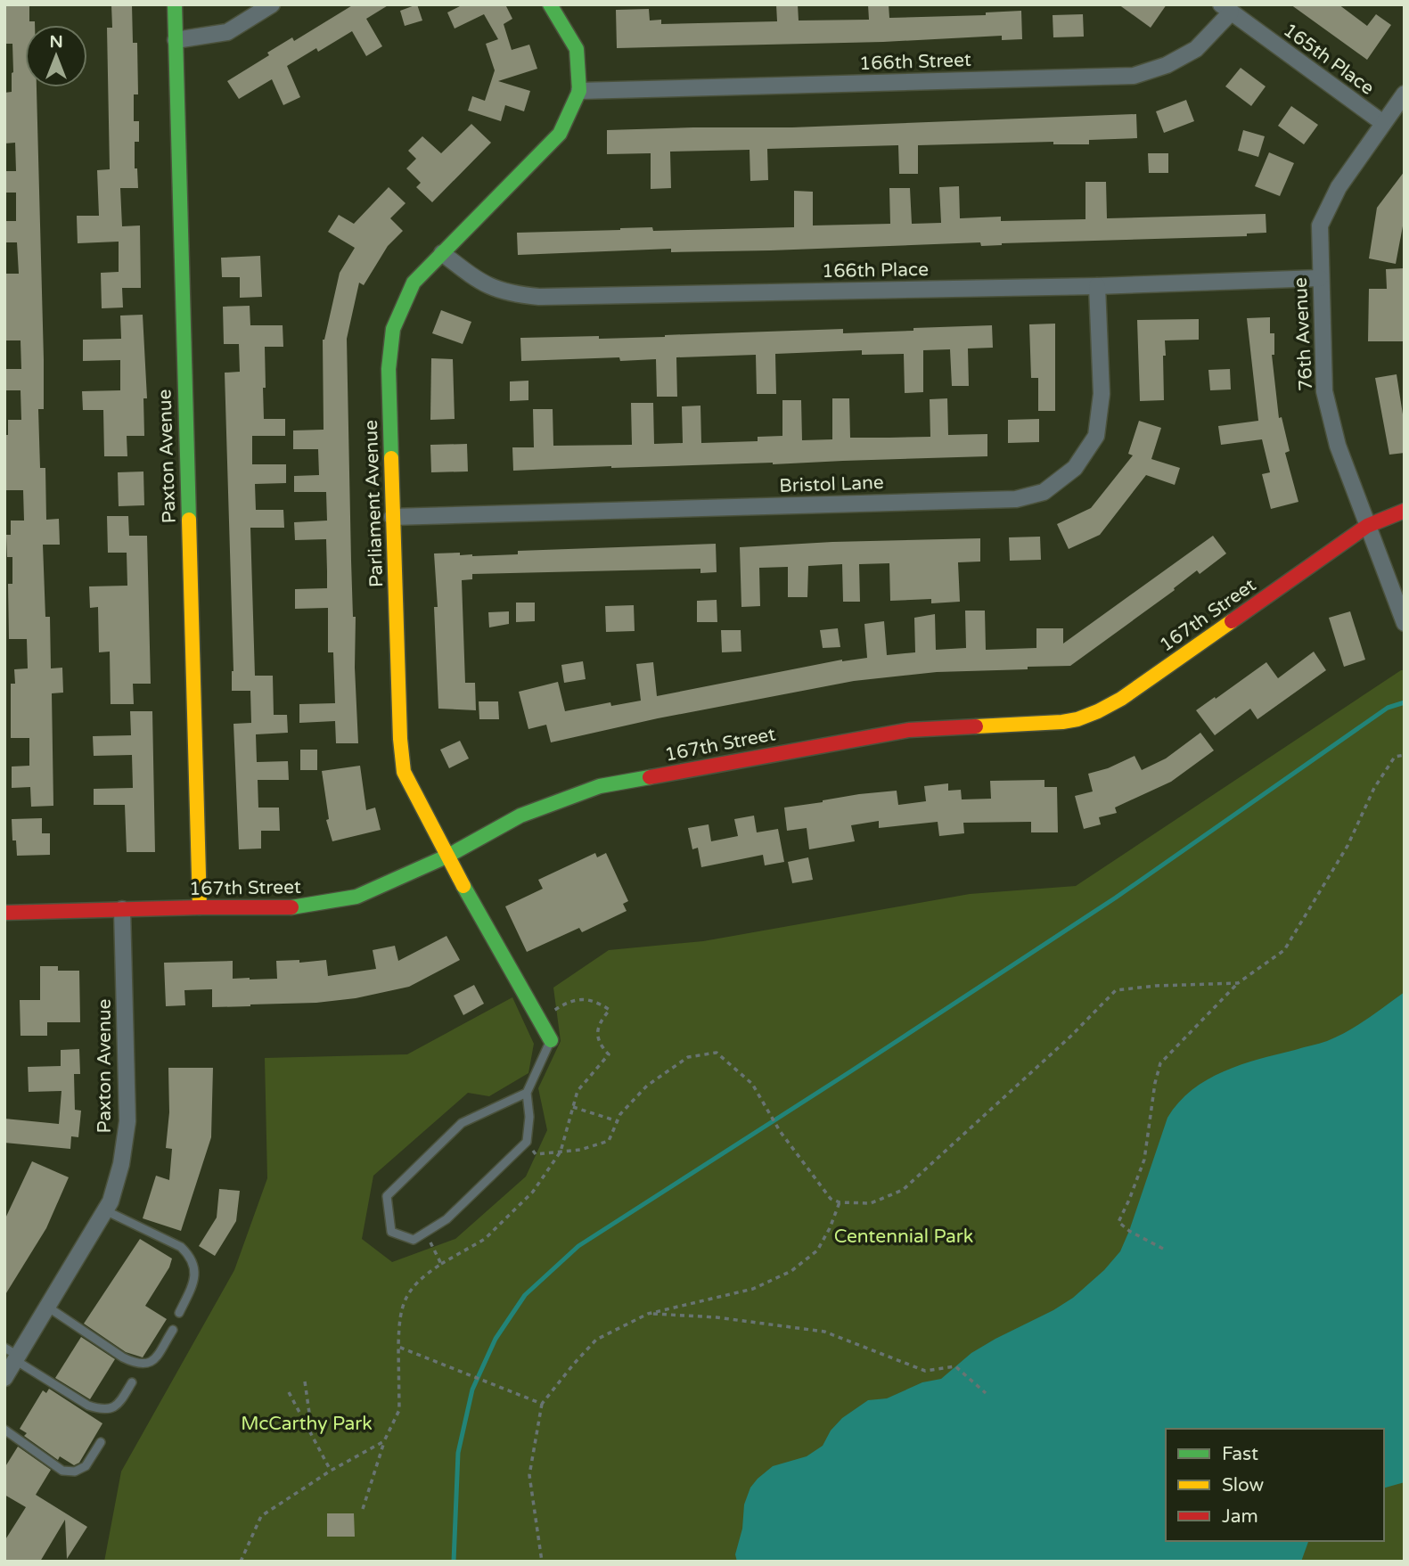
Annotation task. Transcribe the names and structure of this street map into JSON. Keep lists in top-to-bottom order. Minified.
{"streets":{"street":["165th Place","166th Street","166th Place","76th Avenue","Paxton Avenue","Bristol Lane","Parliament Avenue","167th Street"]},"crossings":[["165th Place","166th Street"],["165th Place","76th Avenue"],["166th Street","Parliament Avenue"],["166th Place","76th Avenue"],["166th Place","Bristol Lane"],["166th Place","Parliament Avenue"],["76th Avenue","167th Street"],["Paxton Avenue","167th Street"],["Bristol Lane","Parliament Avenue"],["Parliament Avenue","167th Street"]],"parks":["Centennial Park","McCarthy Park"],"legend":["Fast","Slow","Jam"],"north":"top"}
